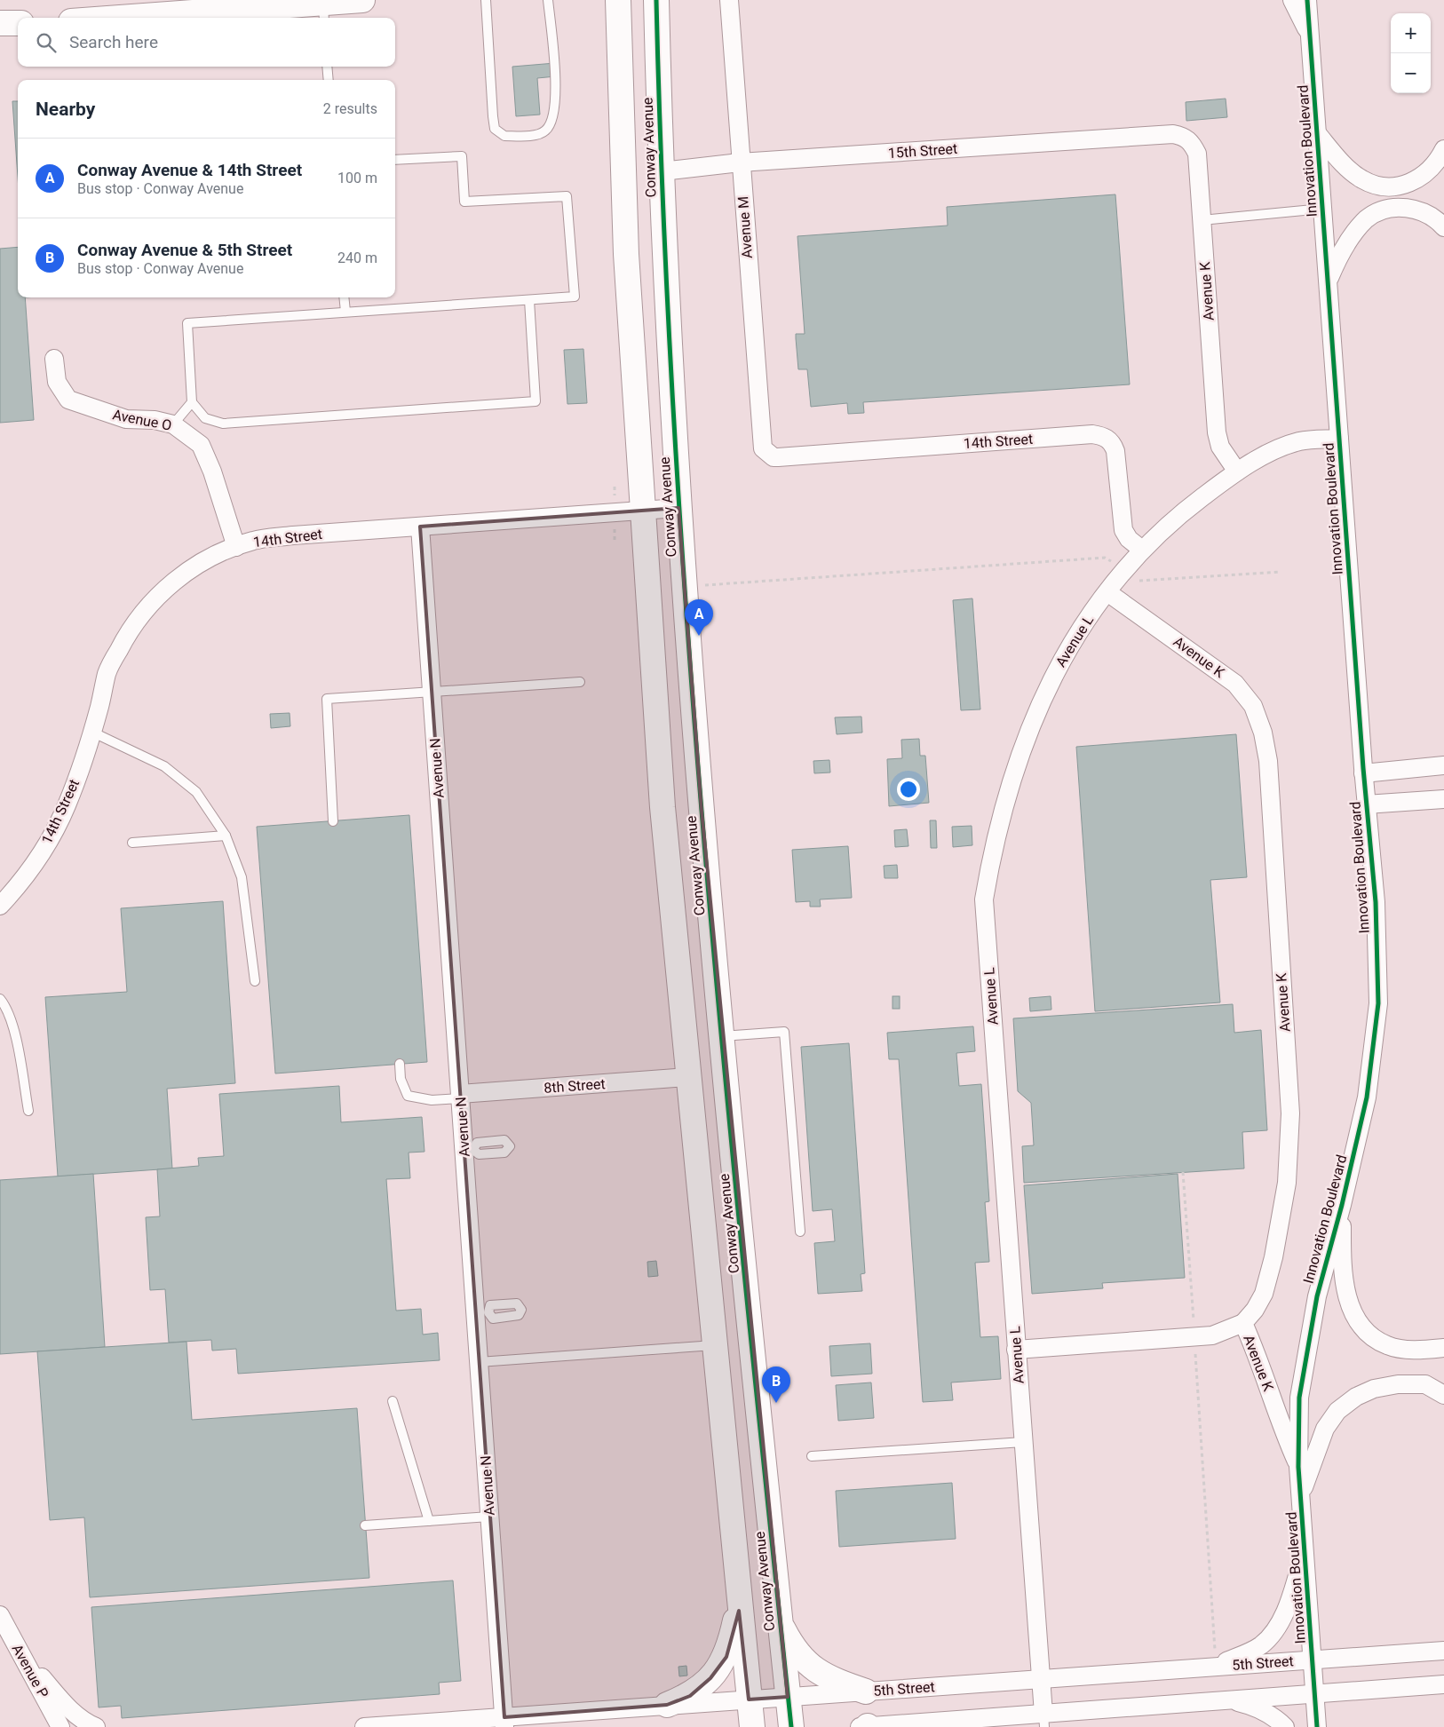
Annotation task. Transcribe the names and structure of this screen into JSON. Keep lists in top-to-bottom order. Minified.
{"streets":{"street":["Conway Avenue","15th Street","Innovation Boulevard","Avenue M","Avenue K","Avenue O","14th Street","Avenue L","Avenue N","8th Street","5th Street","Avenue P"]},"crossings":[["Conway Avenue","15th Street"],["Conway Avenue","14th Street"],["Conway Avenue","8th Street"],["Conway Avenue","5th Street"],["15th Street","Avenue M"],["15th Street","Avenue K"],["Innovation Boulevard","Avenue K"],["Innovation Boulevard","Avenue L"],["Innovation Boulevard","5th Street"],["Avenue M","14th Street"],["Avenue K","Avenue L"],["Avenue O","14th Street"],["14th Street","Avenue L"],["14th Street","Avenue N"],["Avenue L","5th Street"],["Avenue N","8th Street"],["Avenue N","5th Street"]],"page":{"map_buttons":["+","−"],"search":"Search here","heading":["Nearby","2 results"],"list":[{"mark":"A","name":"Conway Avenue & 14th Street","note":"Bus stop · Conway Avenue","value":"100 m"},{"mark":"B","name":"Conway Avenue & 5th Street","note":"Bus stop · Conway Avenue","value":"240 m"}],"pins":["A","B"]}}
